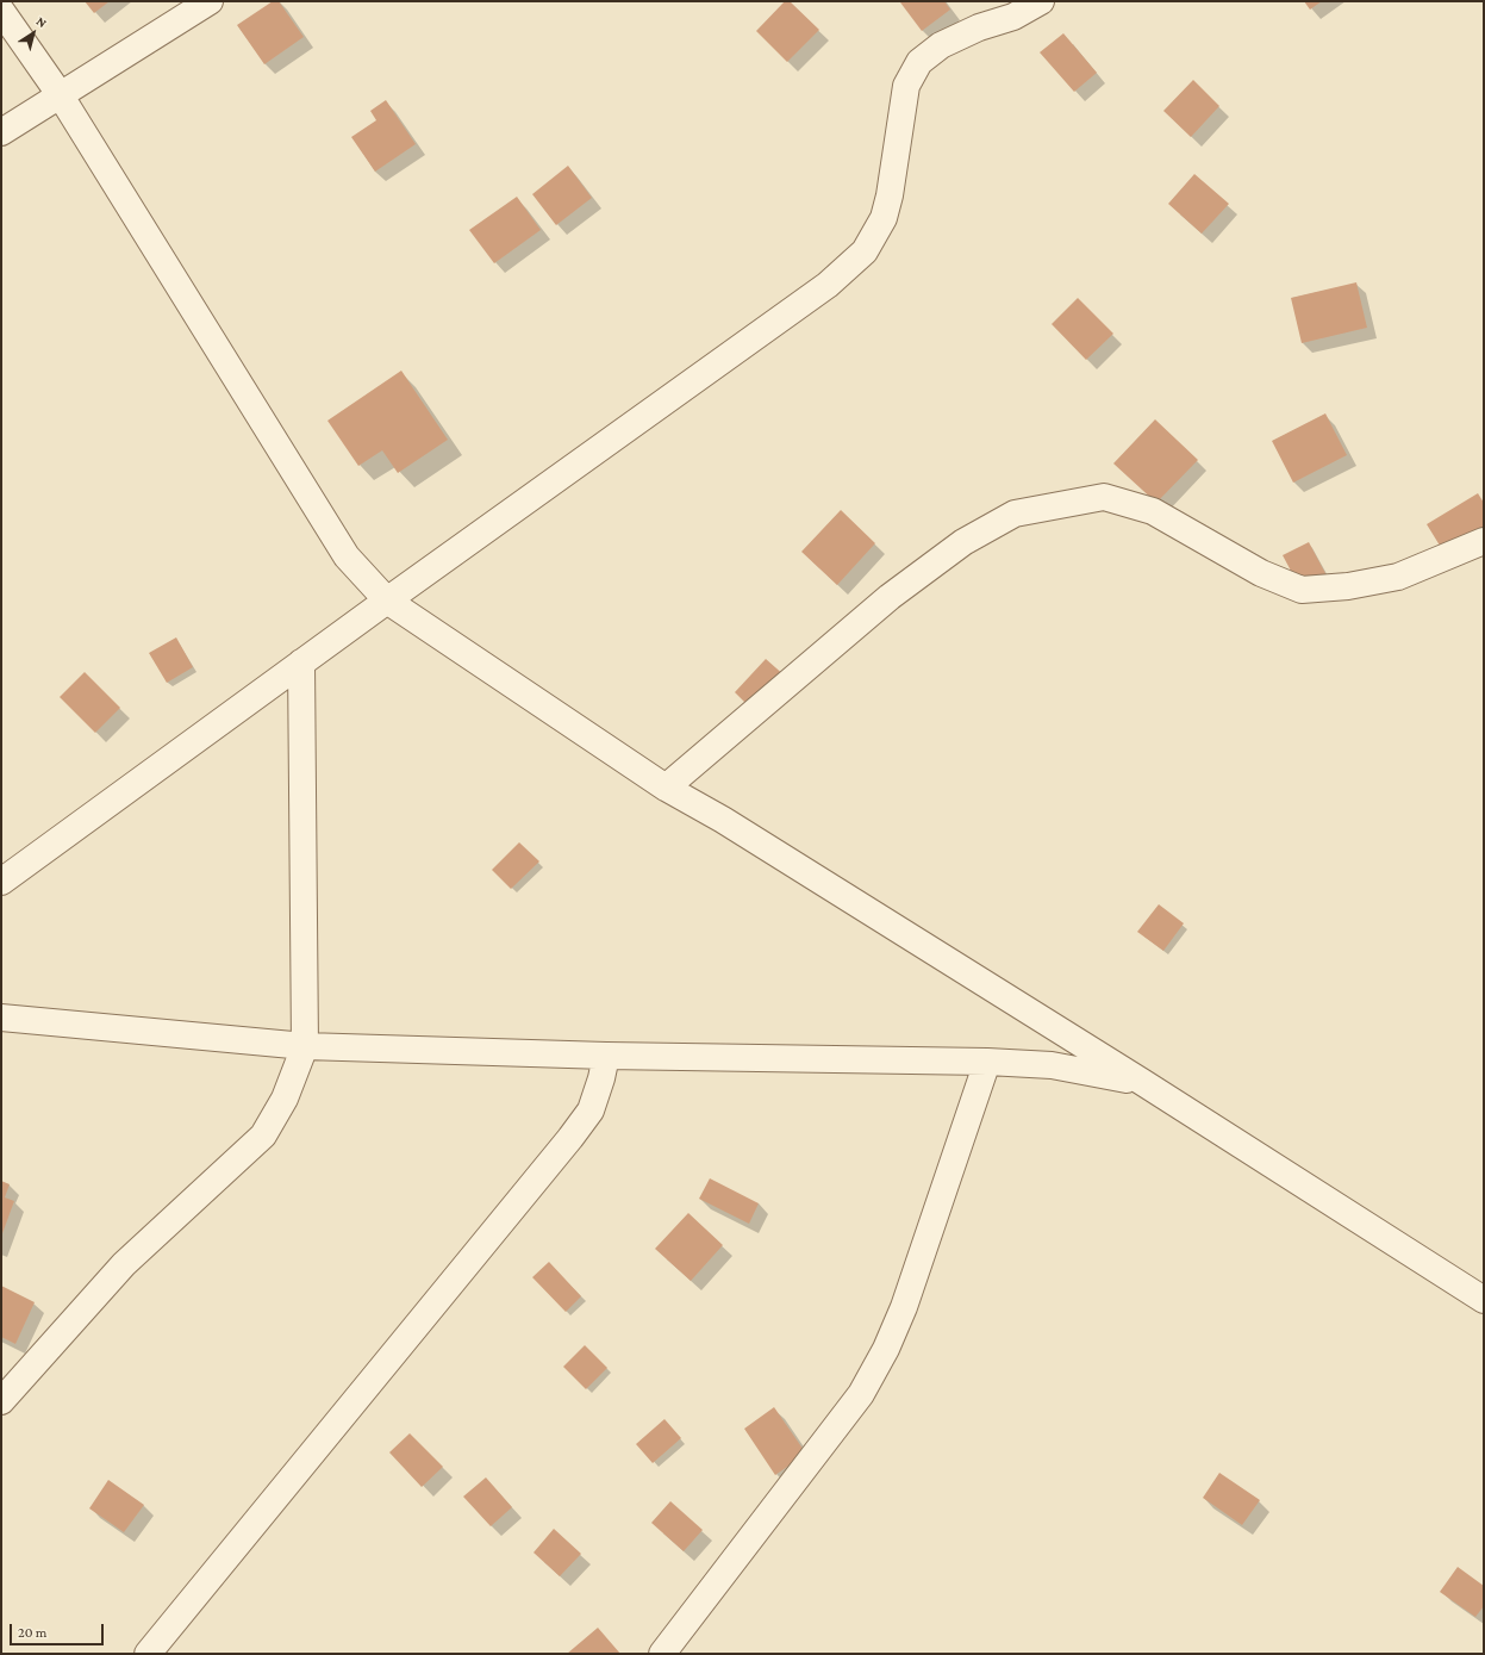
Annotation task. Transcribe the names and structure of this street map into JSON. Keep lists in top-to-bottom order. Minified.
{"scale_bar":"20 m","north":"top right"}
